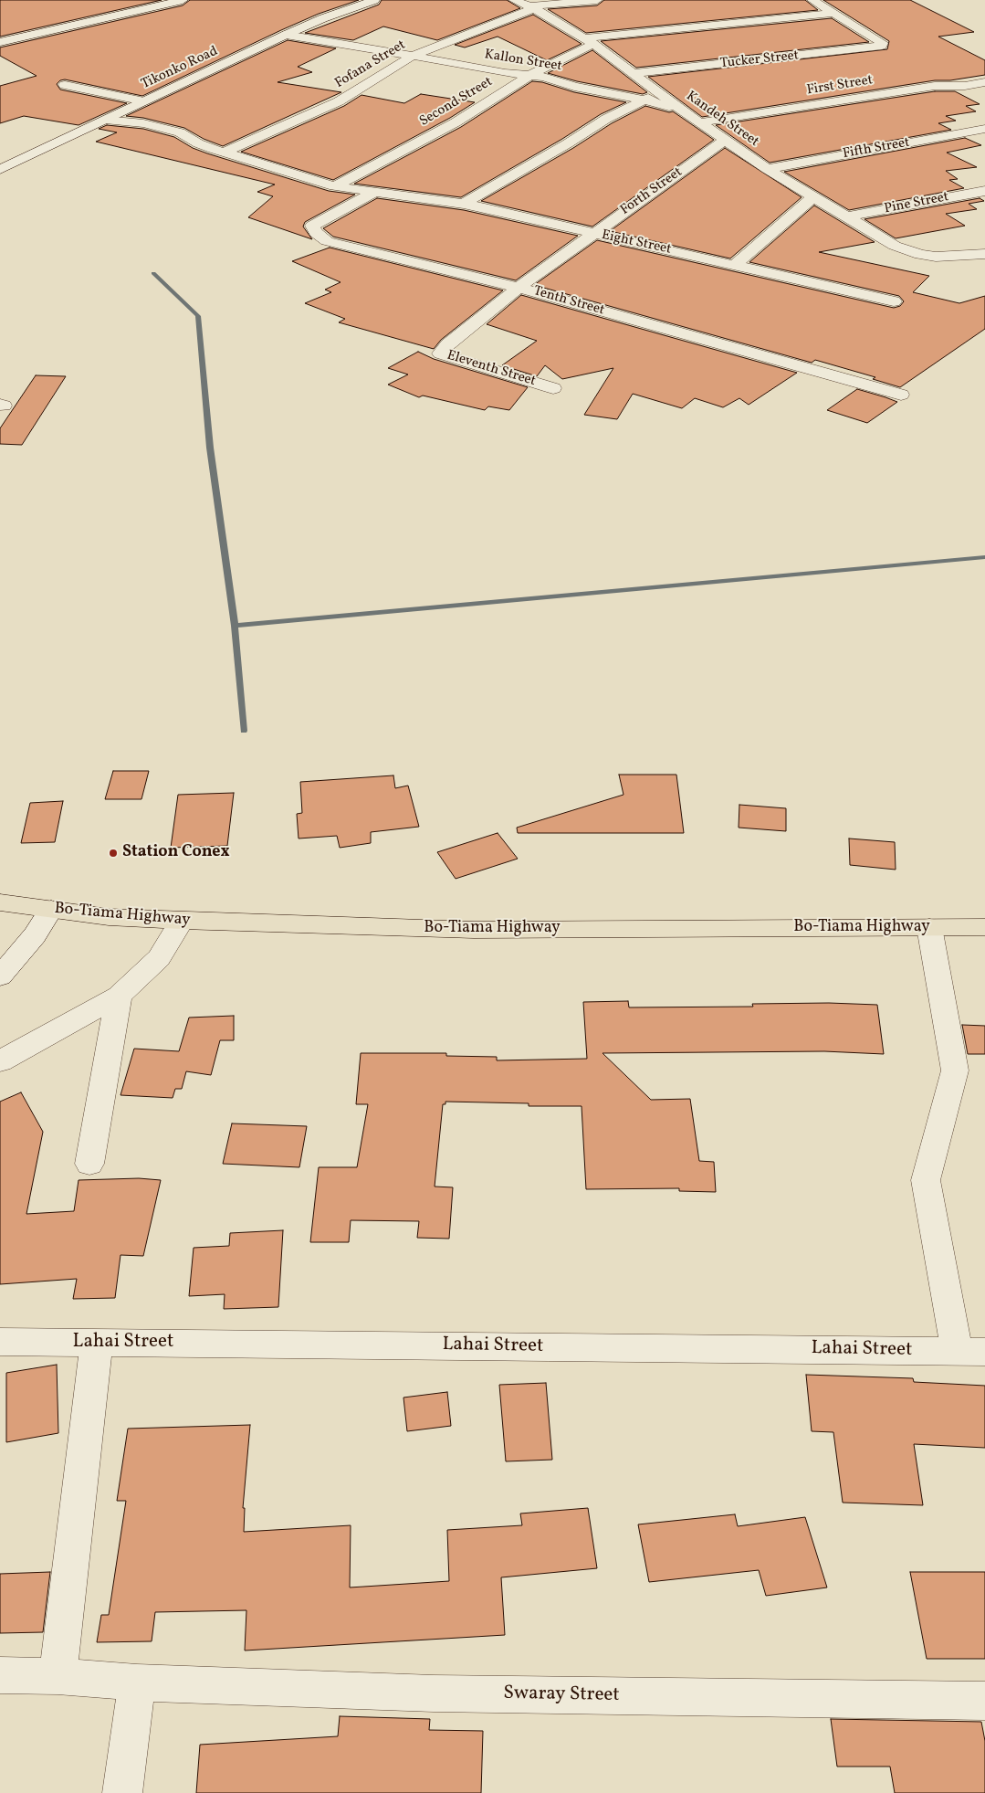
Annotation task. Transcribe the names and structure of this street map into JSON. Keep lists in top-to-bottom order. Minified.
{"streets":{"highway":["Bo-Tiama Highway"],"street":["Tucker Street","Kallon Street","Fofana Street","Tikonko Road","First Street","Second Street","Kandeh Street","Fifth Street","Forth Street","Pine Street","Eight Street","Tenth Street","Eleventh Street","Lahai Street","Swaray Street"]},"crossings":[["Tucker Street","Kandeh Street"],["Kallon Street","Fofana Street"],["Kallon Street","Tikonko Road"],["Kallon Street","Second Street"],["Kallon Street","Kandeh Street"],["Fofana Street","Kandeh Street"],["Fofana Street","Eight Street"],["Tikonko Road","Eight Street"],["First Street","Kandeh Street"],["Second Street","Kandeh Street"],["Second Street","Eight Street"],["Kandeh Street","Fifth Street"],["Kandeh Street","Forth Street"],["Kandeh Street","Pine Street"],["Forth Street","Eight Street"],["Forth Street","Tenth Street"],["Forth Street","Eleventh Street"],["Eight Street","Tenth Street"]],"places":["Station Conex"]}
